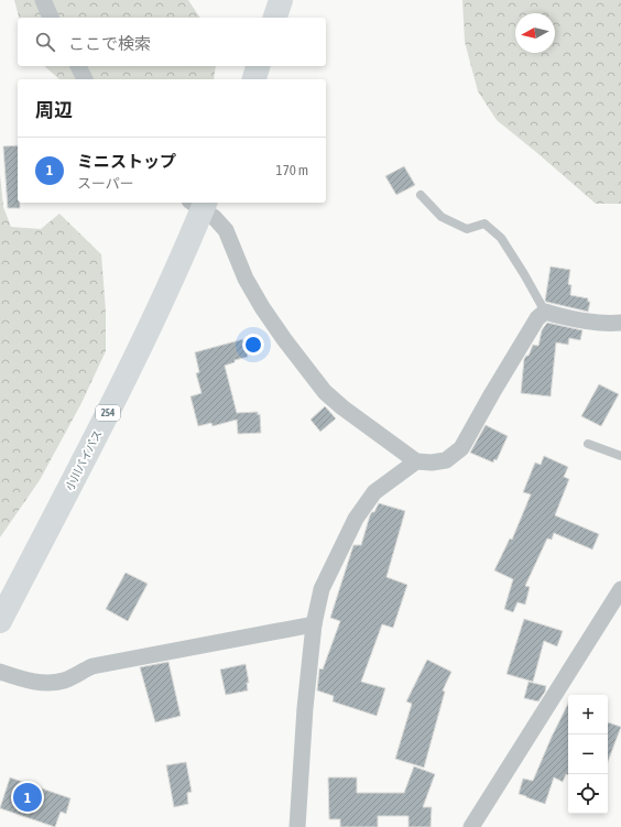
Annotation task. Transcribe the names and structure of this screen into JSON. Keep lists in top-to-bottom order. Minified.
{"streets":{"highway":["254","小川バイパス"]},"north":"left","page":{"search":"ここで検索","heading":"周辺","list":[{"mark":"1","name":"ミニストップ","note":"スーパー","value":"170 m"}],"map_buttons":["+","−"],"pins":"1"}}
